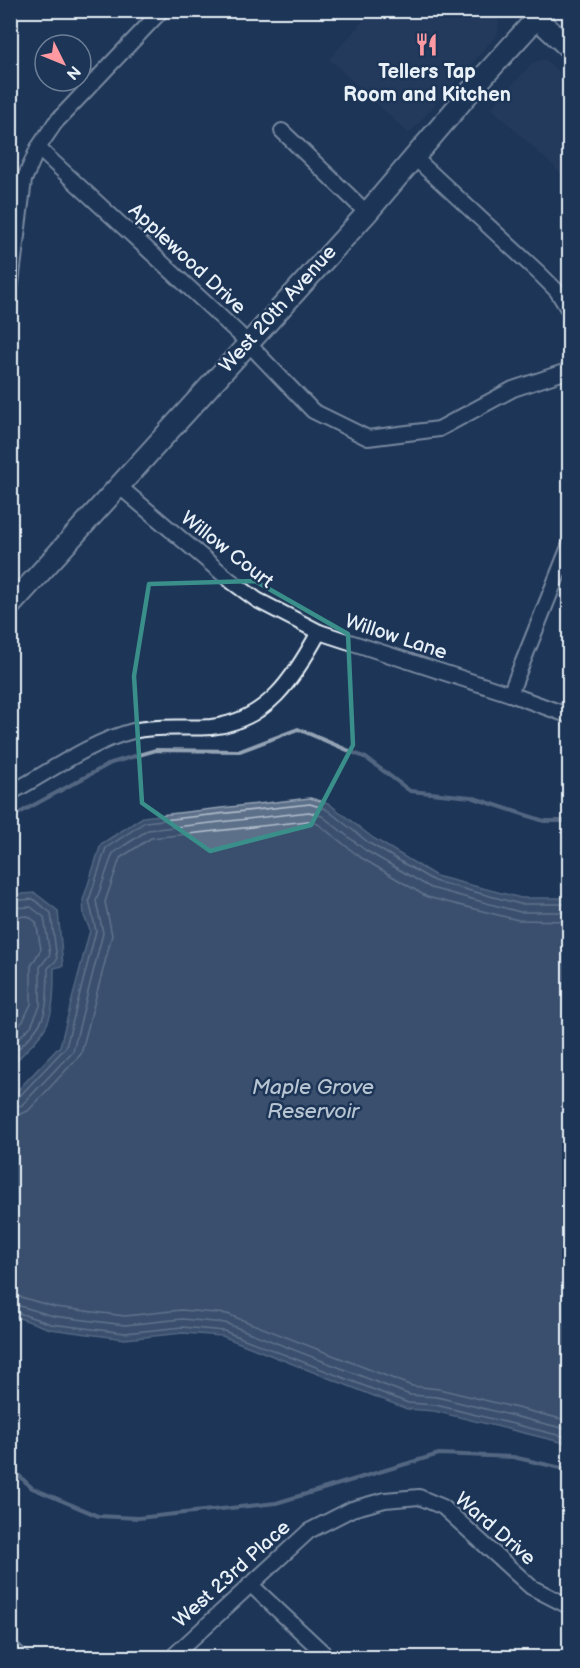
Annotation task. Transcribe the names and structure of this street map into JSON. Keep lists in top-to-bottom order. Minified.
{"streets":{"street":["Applewood Drive","West 20th Avenue","Willow Court","Willow Lane","Ward Drive","West 23rd Place"]},"crossings":[["Applewood Drive","West 20th Avenue"],["West 20th Avenue","Willow Court"],["Willow Court","Willow Lane"],["Ward Drive","West 23rd Place"]],"water":["Maple Grove Reservoir"],"places":{"restaurant":["Tellers Tap Room and Kitchen"]},"north":"bottom right"}
